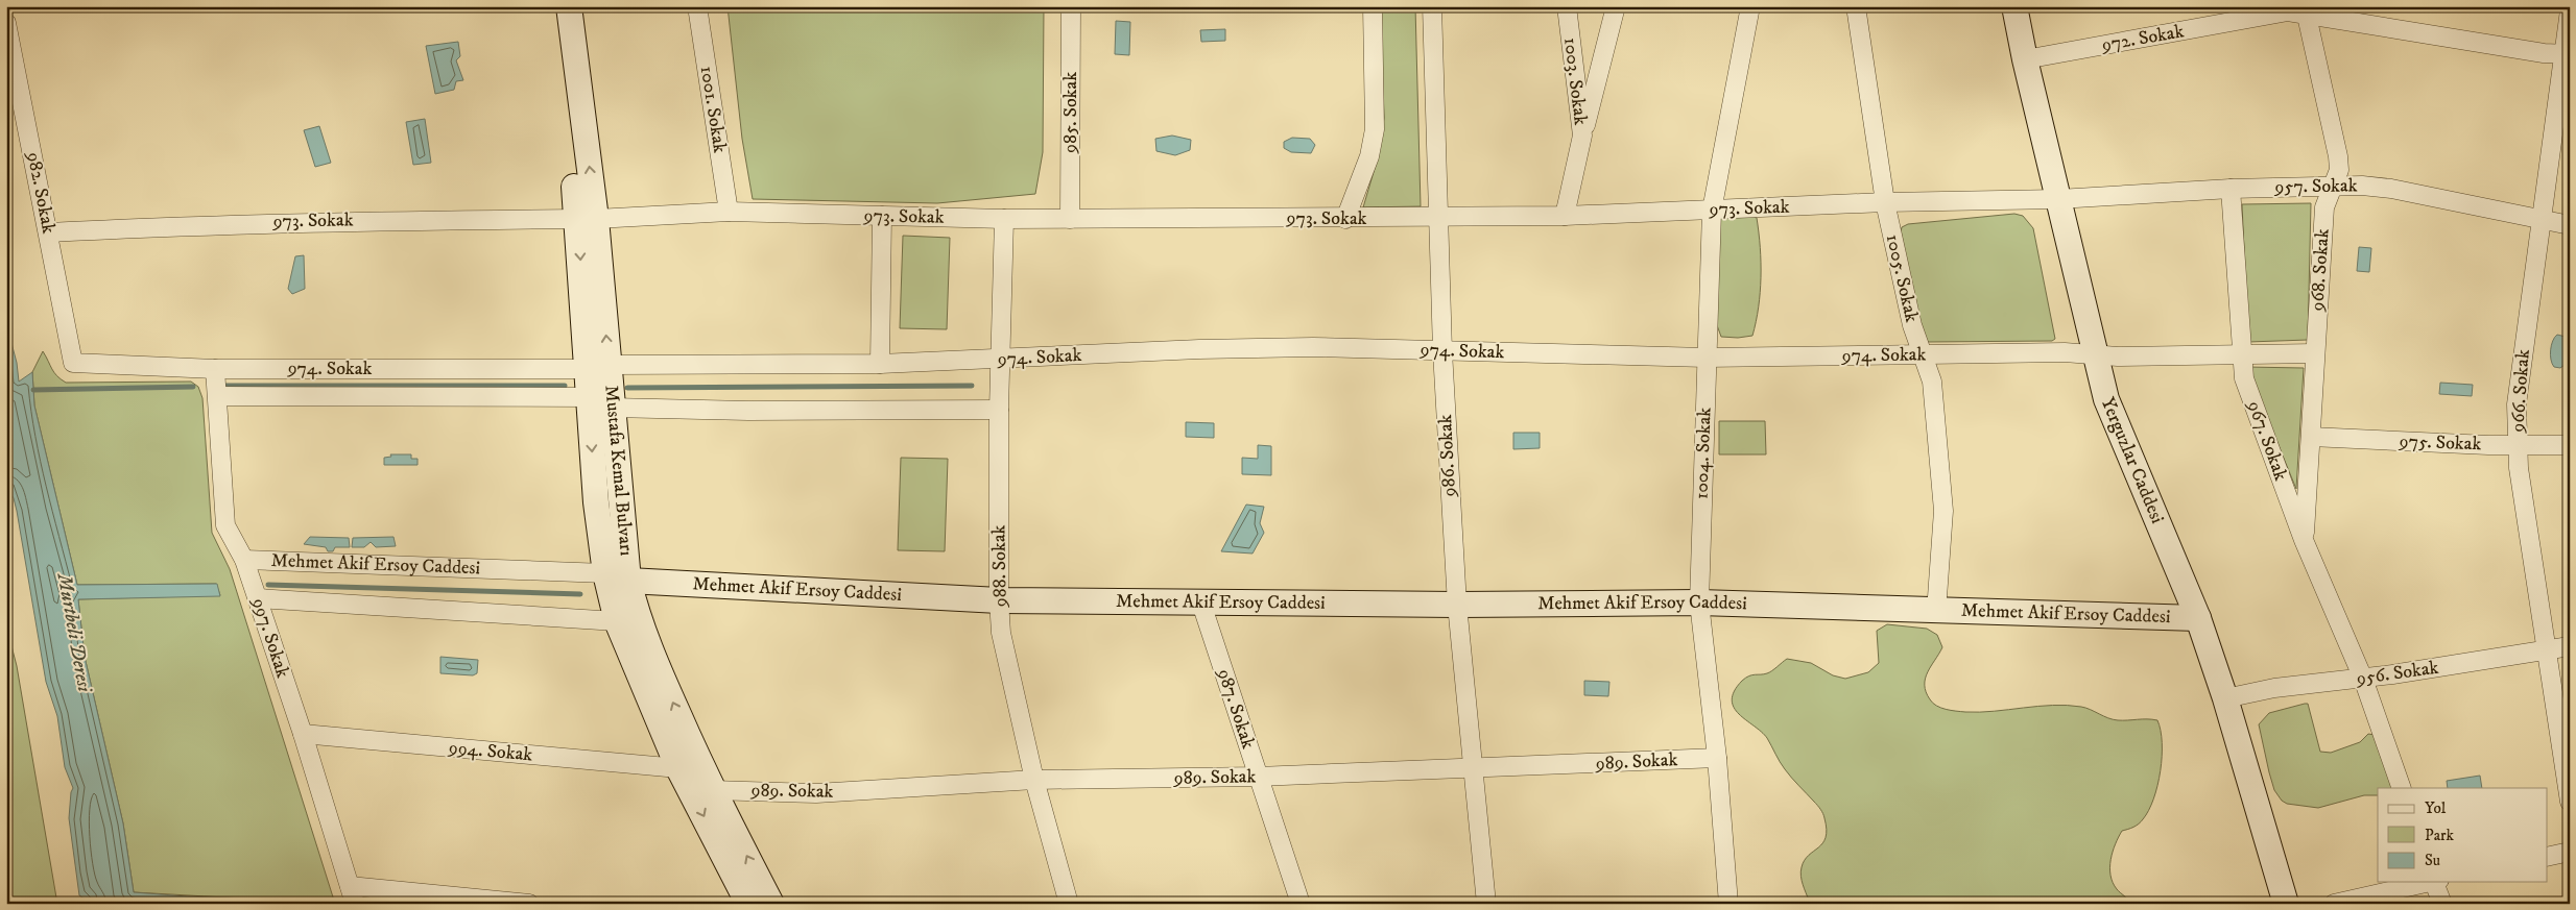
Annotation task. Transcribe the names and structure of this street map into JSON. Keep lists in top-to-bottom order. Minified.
{"streets":{"street":["972. Sokak","1003. Sokak","1001. Sokak","985. Sokak","957. Sokak","982. Sokak","973. Sokak","968. Sokak","1005. Sokak","974. Sokak","966. Sokak","967. Sokak","975. Sokak","1004. Sokak","986. Sokak","Yerguzlar Caddesi","Mustafa Kemal Bulvarı","Mehmet Akif Ersoy Caddesi","988. Sokak","997. Sokak","956. Sokak","987. Sokak","994. Sokak","989. Sokak"]},"crossings":[["972. Sokak","968. Sokak"],["972. Sokak","966. Sokak"],["972. Sokak","Yerguzlar Caddesi"],["1003. Sokak","973. Sokak"],["1001. Sokak","973. Sokak"],["985. Sokak","973. Sokak"],["957. Sokak","973. Sokak"],["957. Sokak","968. Sokak"],["957. Sokak","966. Sokak"],["957. Sokak","967. Sokak"],["957. Sokak","Yerguzlar Caddesi"],["982. Sokak","973. Sokak"],["982. Sokak","974. Sokak"],["973. Sokak","1005. Sokak"],["973. Sokak","1004. Sokak"],["973. Sokak","986. Sokak"],["973. Sokak","Yerguzlar Caddesi"],["973. Sokak","Mustafa Kemal Bulvarı"],["973. Sokak","988. Sokak"],["968. Sokak","974. Sokak"],["968. Sokak","967. Sokak"],["968. Sokak","975. Sokak"],["1005. Sokak","974. Sokak"],["1005. Sokak","Mehmet Akif Ersoy Caddesi"],["974. Sokak","967. Sokak"],["974. Sokak","1004. Sokak"],["974. Sokak","986. Sokak"],["974. Sokak","Yerguzlar Caddesi"],["974. Sokak","Mustafa Kemal Bulvarı"],["974. Sokak","988. Sokak"],["974. Sokak","997. Sokak"],["966. Sokak","975. Sokak"],["966. Sokak","956. Sokak"],["967. Sokak","956. Sokak"],["1004. Sokak","Mehmet Akif Ersoy Caddesi"],["1004. Sokak","989. Sokak"],["986. Sokak","Mehmet Akif Ersoy Caddesi"],["986. Sokak","989. Sokak"],["Yerguzlar Caddesi","Mehmet Akif Ersoy Caddesi"],["Yerguzlar Caddesi","956. Sokak"],["Mustafa Kemal Bulvarı","Mehmet Akif Ersoy Caddesi"],["Mustafa Kemal Bulvarı","994. Sokak"],["Mustafa Kemal Bulvarı","989. Sokak"],["Mehmet Akif Ersoy Caddesi","988. Sokak"],["Mehmet Akif Ersoy Caddesi","997. Sokak"],["Mehmet Akif Ersoy Caddesi","987. Sokak"],["988. Sokak","989. Sokak"],["997. Sokak","994. Sokak"],["987. Sokak","989. Sokak"]],"water":["Murtbeli Deresi"],"legend":["Yol","Park","Su"]}
